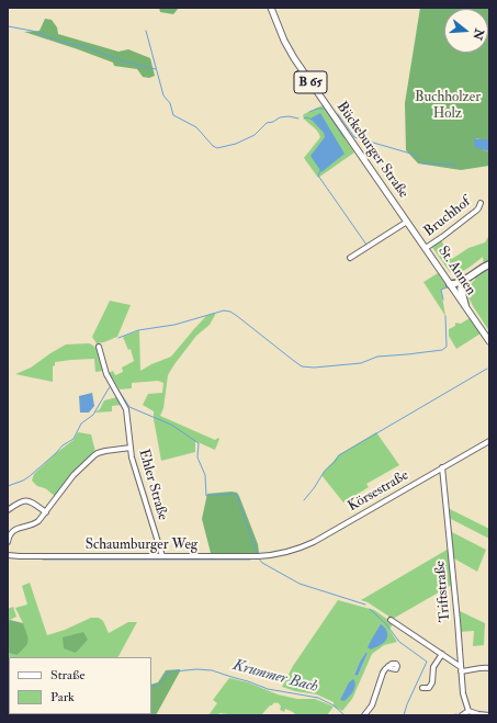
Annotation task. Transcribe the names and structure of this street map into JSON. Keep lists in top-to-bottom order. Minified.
{"streets":{"main road":["B 65","Bückeburger Straße","St. Annen"],"street":["Bruchhof","Ehler Straße","Körsestraße","Schaumburger Weg","Triftstraße"]},"crossings":[["Bückeburger Straße","St. Annen"],["Bruchhof","St. Annen"],["Ehler Straße","Schaumburger Weg"],["Körsestraße","Schaumburger Weg"],["Körsestraße","Triftstraße"]],"water":["Krummer Bach"],"parks":["Buchholzer Holz"],"legend":["Straße","Park"],"north":"right"}
